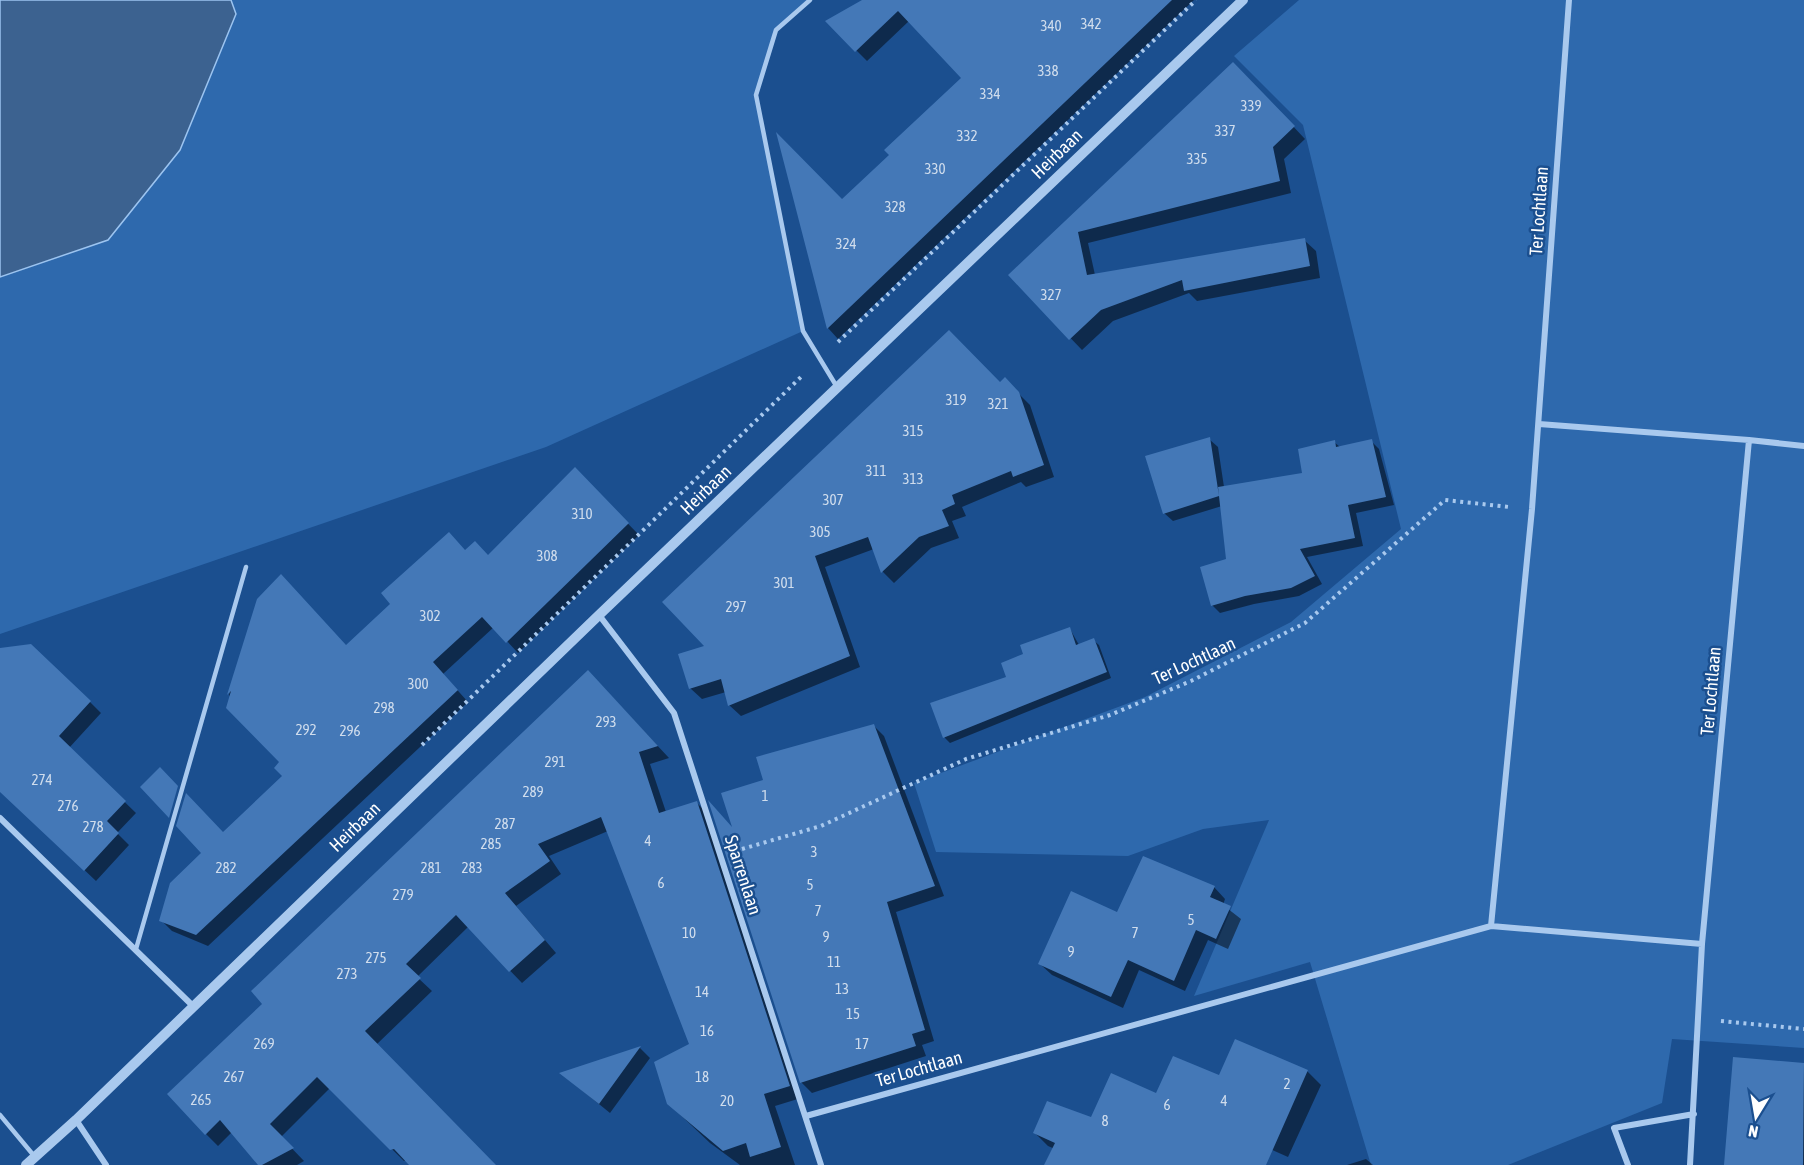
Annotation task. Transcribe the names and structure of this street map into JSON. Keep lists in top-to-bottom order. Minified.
{"streets":{"street":["Heirbaan","Ter Lochtlaan","Sparrenlaan"]},"crossings":[["Heirbaan","Sparrenlaan"],["Ter Lochtlaan","Sparrenlaan"]],"house_numbers":["342","340","338","334","339","337","332","335","330","328","324","327","319","321","315","311","313","307","310","305","308","301","297","302","300","298","293","292","296","291","274","289","1","276","287","278","4","285","3","282","281","283","6","5","279","7","5","10","7","9","9","275","11","273","13","14","15","16","269","17","267","18","2","265","20","4","6","8"],"north":"bottom"}
